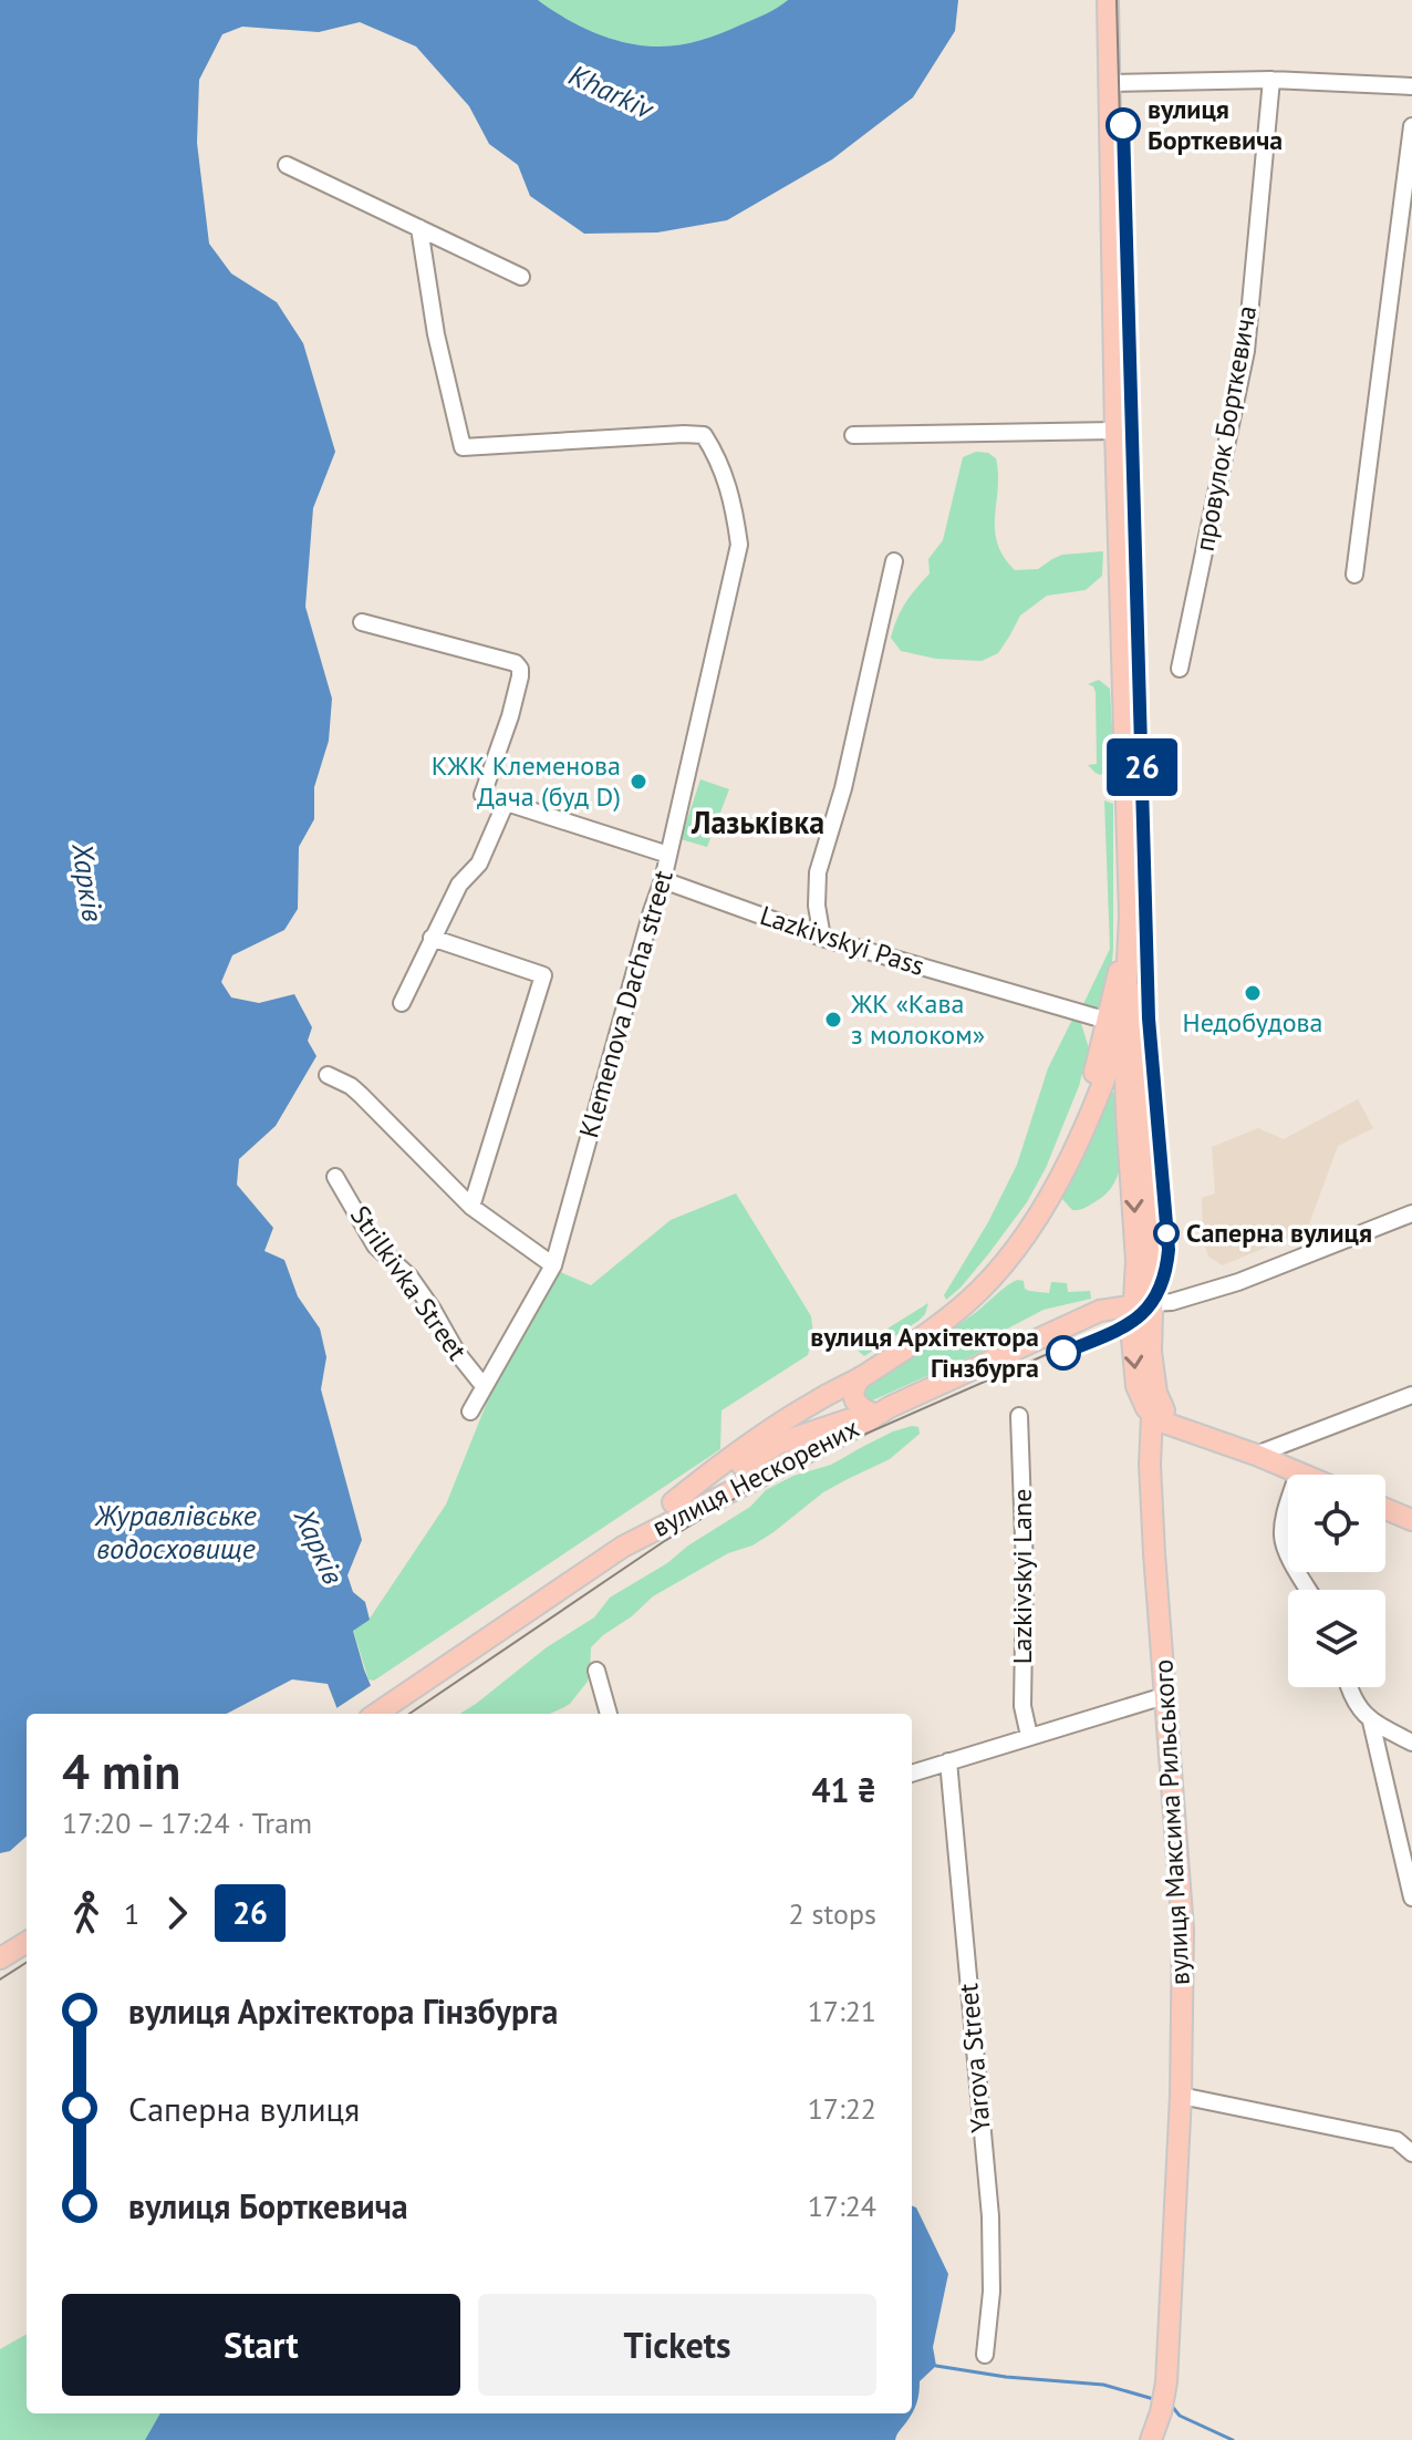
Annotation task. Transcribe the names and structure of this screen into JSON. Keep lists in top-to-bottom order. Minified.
{"streets":{"main road":["вулиця Нескорених","вулиця Максима Рильського"],"street":["провулок Борткевича","Lazkivskyi Pass","Klemenova Dacha street","Strilkivka Street","Lazkivskyi Lane","Yarova Street"]},"crossings":[["Lazkivskyi Pass","Klemenova Dacha street"],["Klemenova Dacha street","Strilkivka Street"],["вулиця Нескорених","вулиця Максима Рильського"]],"districts":["Лазьківка"],"water":["Kharkiv","Харків","Журавлівське водосховище"],"places":["вулиця Борткевича","КЖК Клеменова Дача (буд D)","Недобудова","ЖК «Кава з молоком»","Саперна вулиця","вулиця Архітектора Гінзбурга"],"lines":["tram line 26"],"page":{"on_map":"26","heading":["4 min","17:20 – 17:24 · Tram","41 ₴"],"legs":["1","26","2 stops"],"list":[{"name":"вулиця Архітектора Гінзбурга","value":"17:21"},{"name":"Саперна вулиця","value":"17:22"},{"name":"вулиця Борткевича","value":"17:24"}],"buttons":["Start","Tickets"]}}
